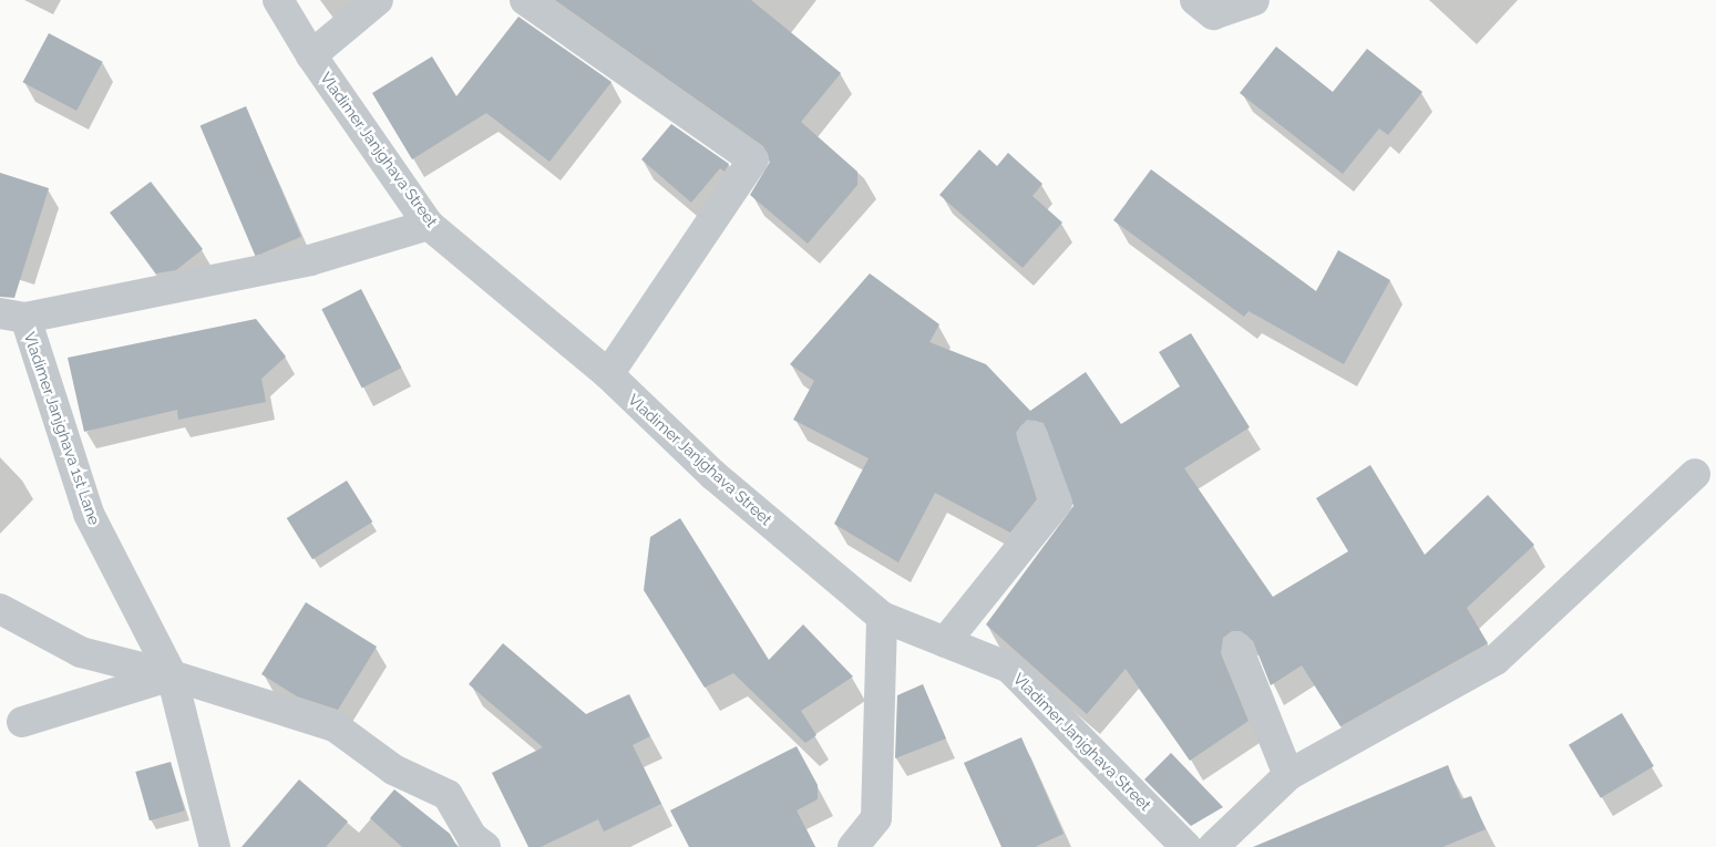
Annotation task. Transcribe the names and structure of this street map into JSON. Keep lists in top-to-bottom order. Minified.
{"streets":{"street":["Vladimer Janjghava Street","Vladimer Janjghava 1st Lane"]},"crossings":[["Vladimer Janjghava Street","Vladimer Janjghava 1st Lane"]]}
